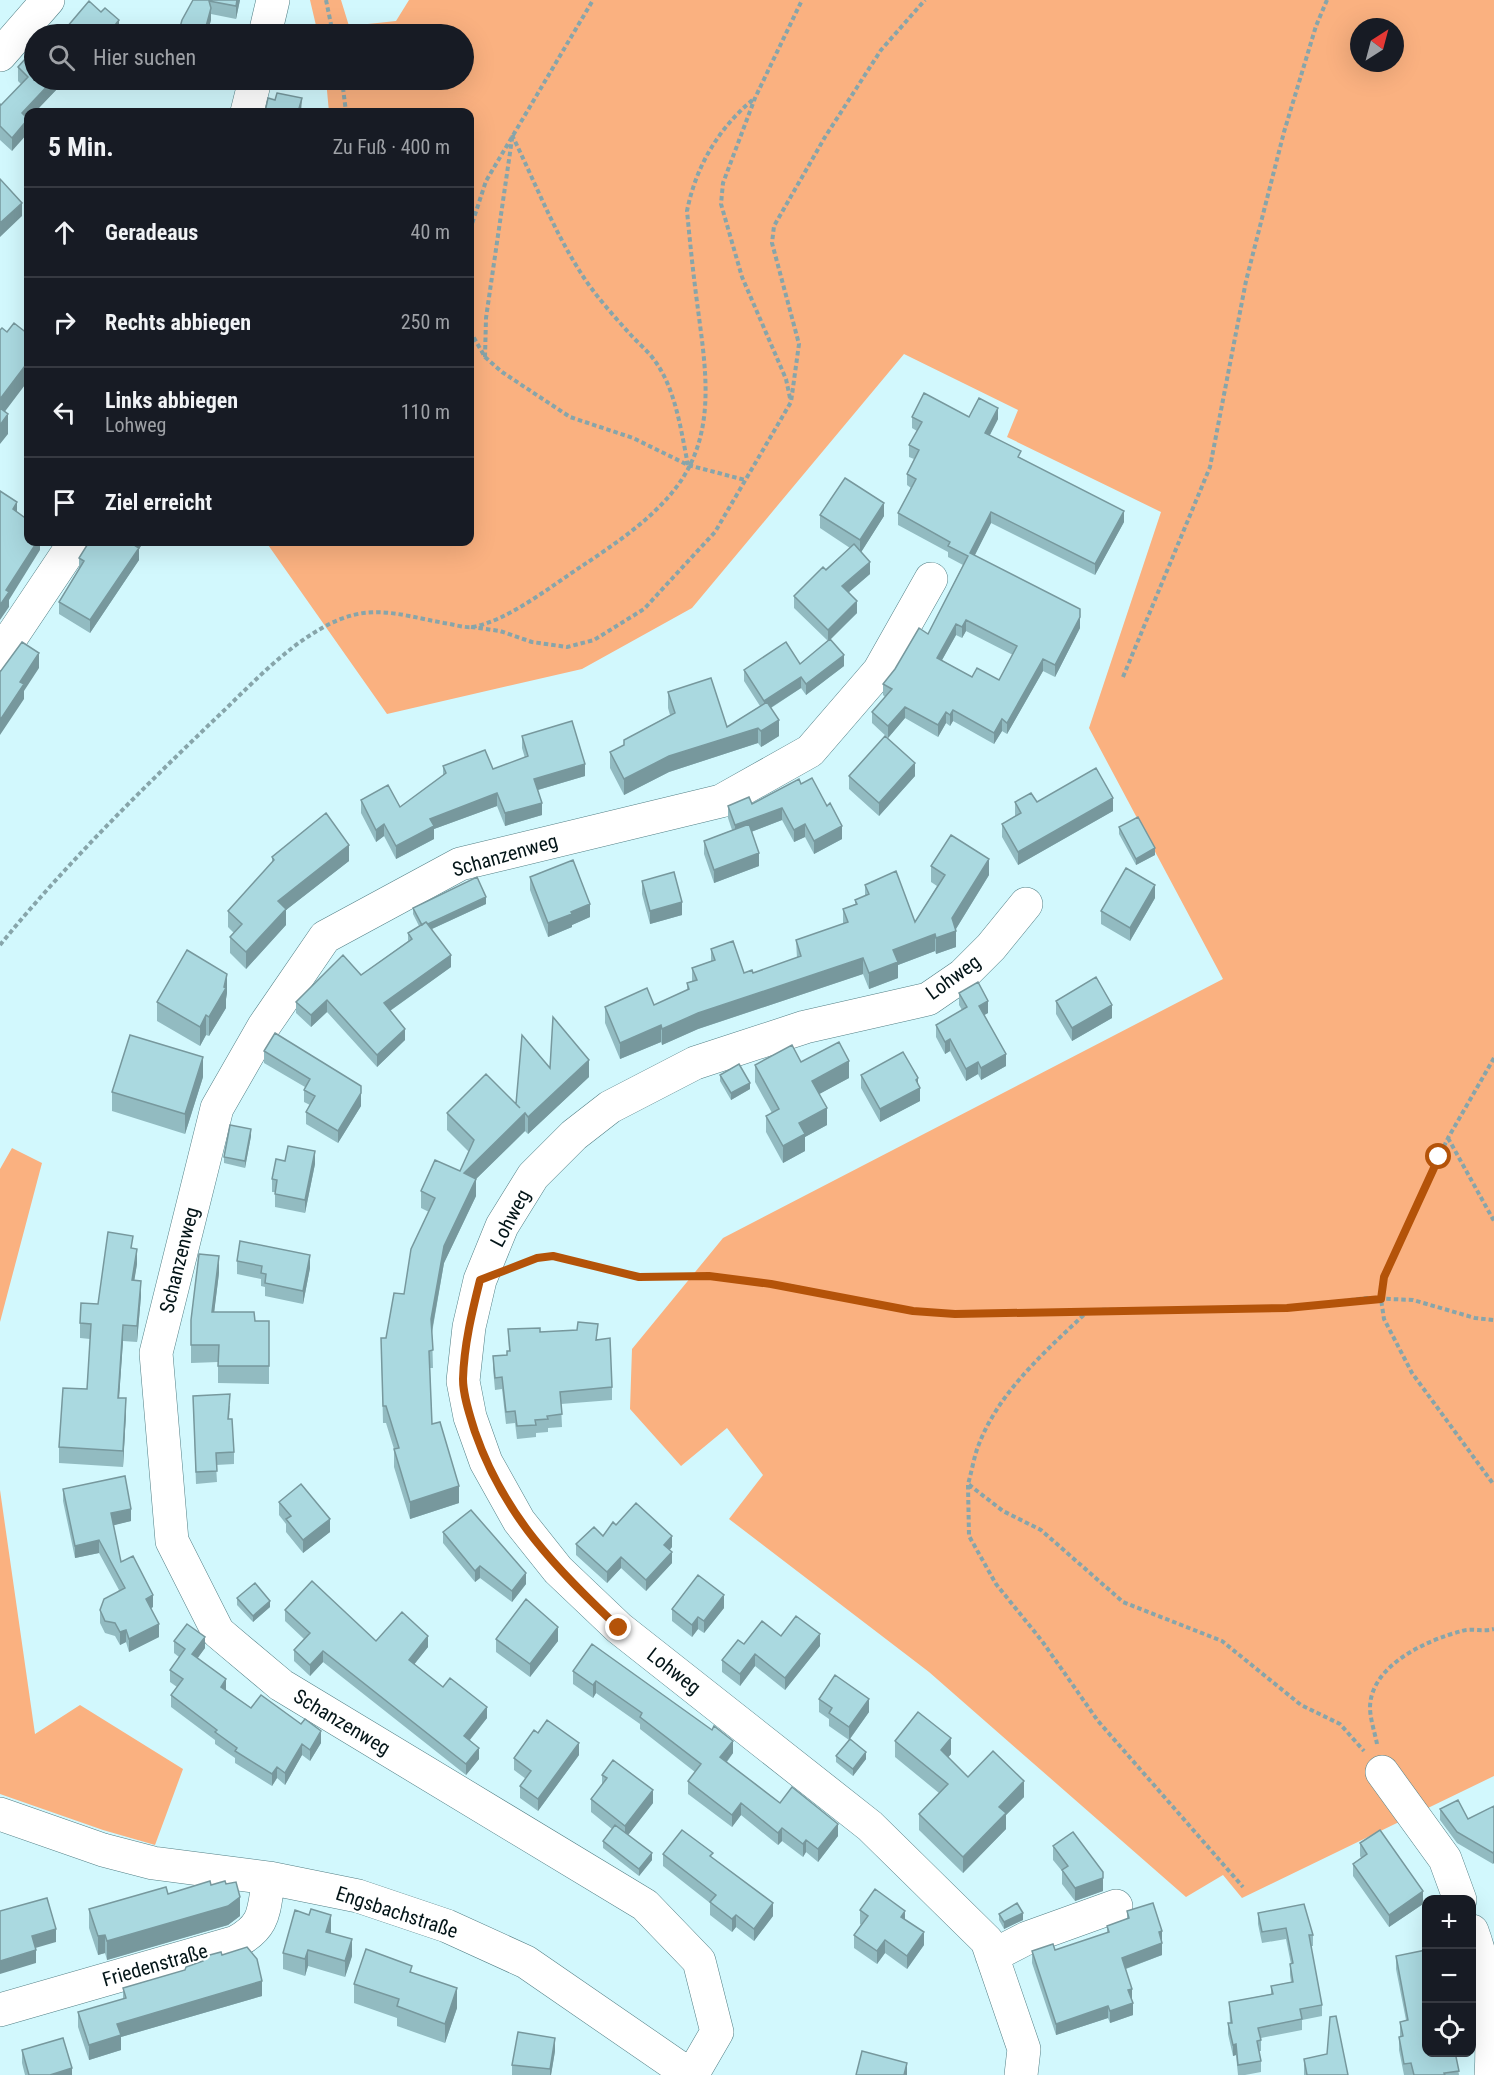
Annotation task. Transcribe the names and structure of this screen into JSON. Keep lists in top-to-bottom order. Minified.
{"streets":{"street":["Schanzenweg","Lohweg","Engsbachstraße","Friedenstraße"]},"crossings":[["Schanzenweg","Engsbachstraße"],["Engsbachstraße","Friedenstraße"]],"north":"top right","page":{"search":"Hier suchen","heading":["5 Min.","Zu Fuß · 400 m"],"list":[["Geradeaus","40 m"],["Rechts abbiegen","250 m"],["Links abbiegen","Lohweg","110 m"],"Ziel erreicht"],"map_buttons":["+","−"]}}
